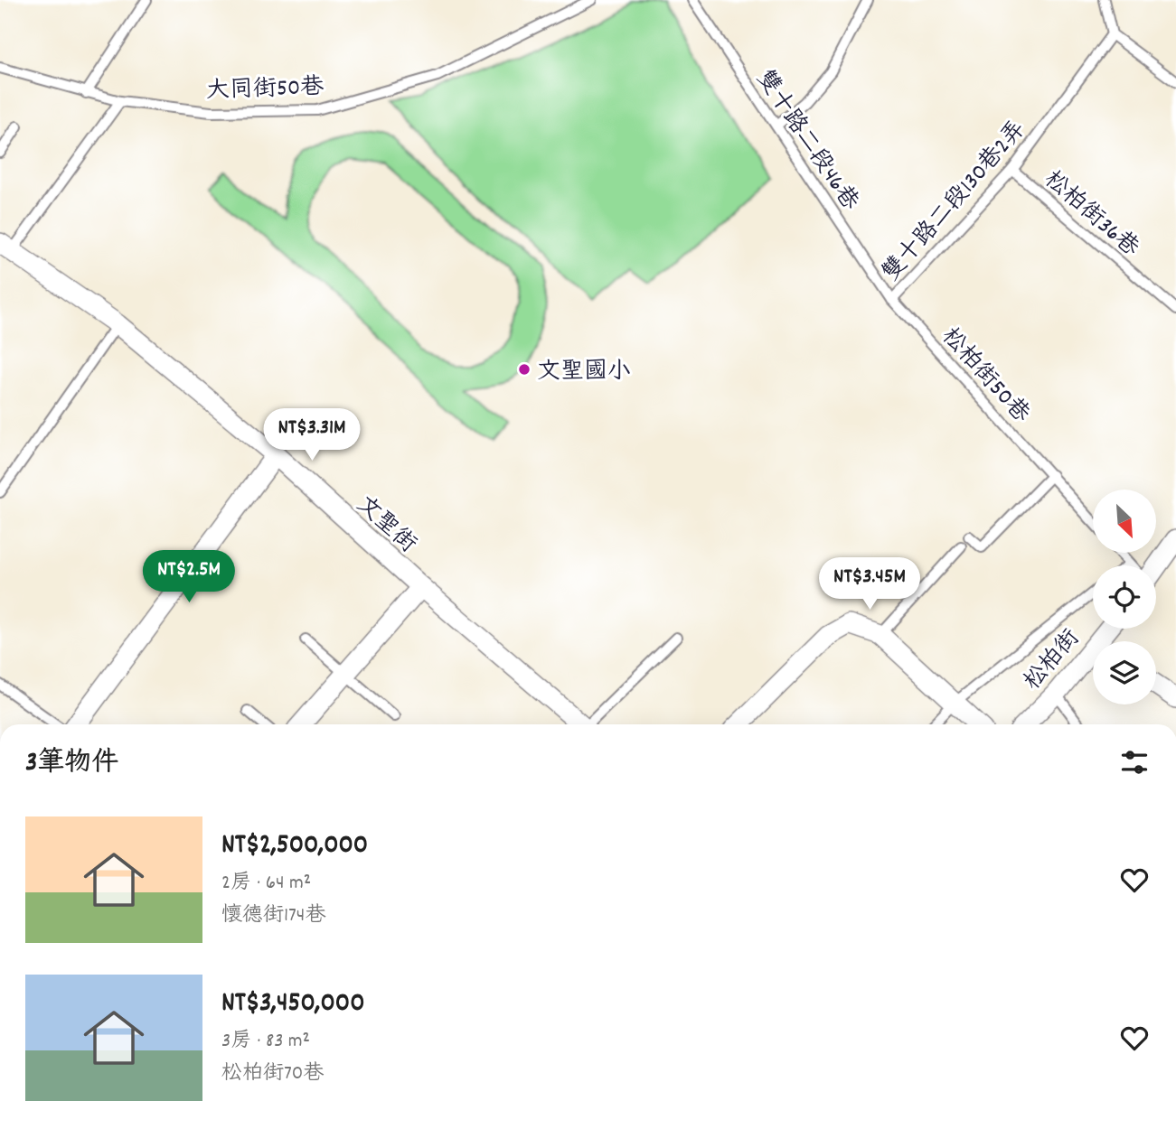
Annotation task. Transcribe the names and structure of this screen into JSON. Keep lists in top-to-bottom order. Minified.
{"streets":{"street":["文聖街","松柏街"],"lane":["大同街50巷","雙十路二段46巷","雙十路二段130巷2弄","松柏街36巷","松柏街50巷"]},"crossings":[["雙十路二段46巷","雙十路二段130巷2弄"],["雙十路二段46巷","松柏街50巷"],["雙十路二段130巷2弄","松柏街36巷"],["雙十路二段130巷2弄","松柏街50巷"]],"places":["文聖國小"],"north":"bottom right","page":{"price":["NT$3.31M","NT$2.5M","NT$3.45M"],"heading":"3筆物件","list":[{"name":"NT$2,500,000","note":"2房 · 64 m² · 懷德街174巷"},{"name":"NT$3,450,000","note":"3房 · 83 m² · 松柏街70巷"}]}}
